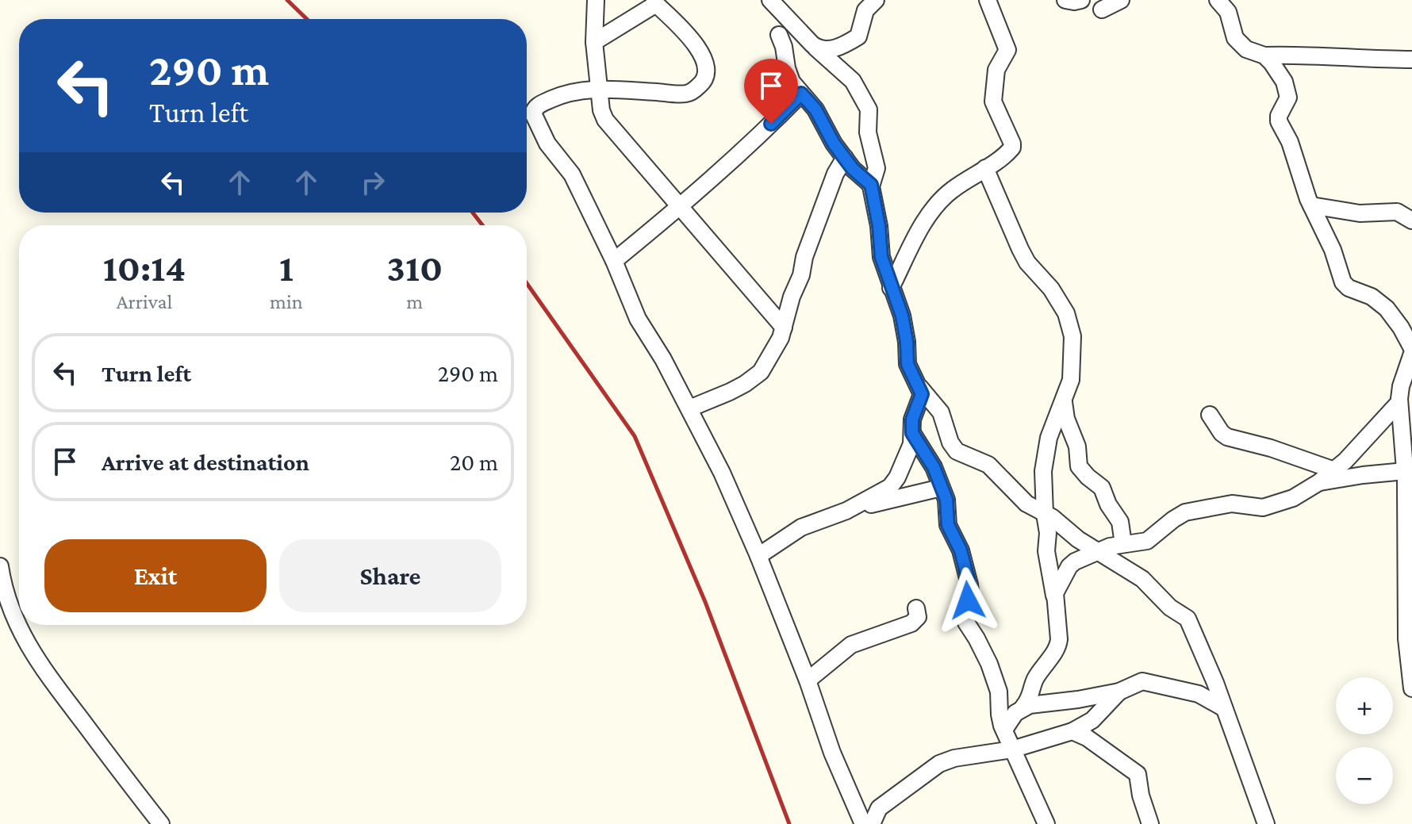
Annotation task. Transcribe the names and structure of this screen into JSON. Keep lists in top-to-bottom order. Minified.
{"page":{"turn":["290 m","Turn left"],"eta":["10:14","Arrival","1","min","310","m"],"list":[{"name":"Turn left","value":"290 m"},{"name":"Arrive at destination","value":"20 m"}],"buttons":["Exit","Share"],"map_buttons":["+","−"]}}
